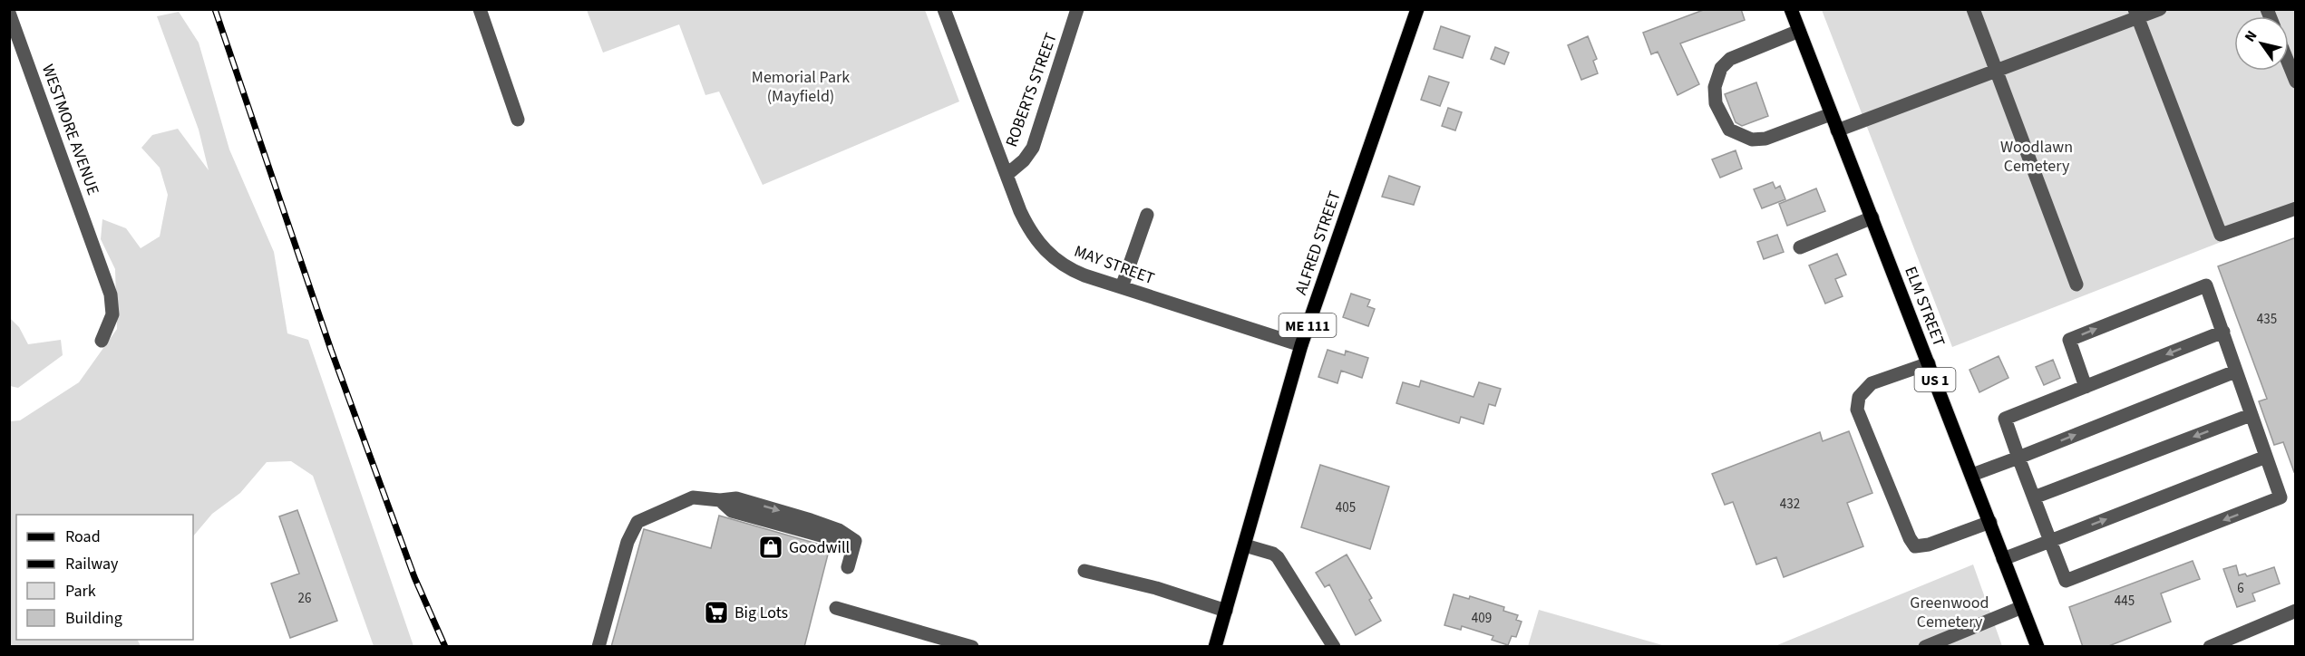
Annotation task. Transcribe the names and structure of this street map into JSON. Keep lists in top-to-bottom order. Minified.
{"streets":{"main road":["ALFRED STREET","ELM STREET","ME 111","US 1"],"street":["ROBERTS STREET","WESTMORE AVENUE","MAY STREET"]},"crossings":[["ROBERTS STREET","MAY STREET"],["ALFRED STREET","MAY STREET"]],"parks":["Memorial Park (Mayfield)","Woodlawn Cemetery","Greenwood Cemetery"],"places":{"shop":["Goodwill"],"supermarket":["Big Lots"]},"house_numbers":["435","432","405","6","26","445","409"],"legend":["Road","Railway","Park","Building"],"north":"top left"}
